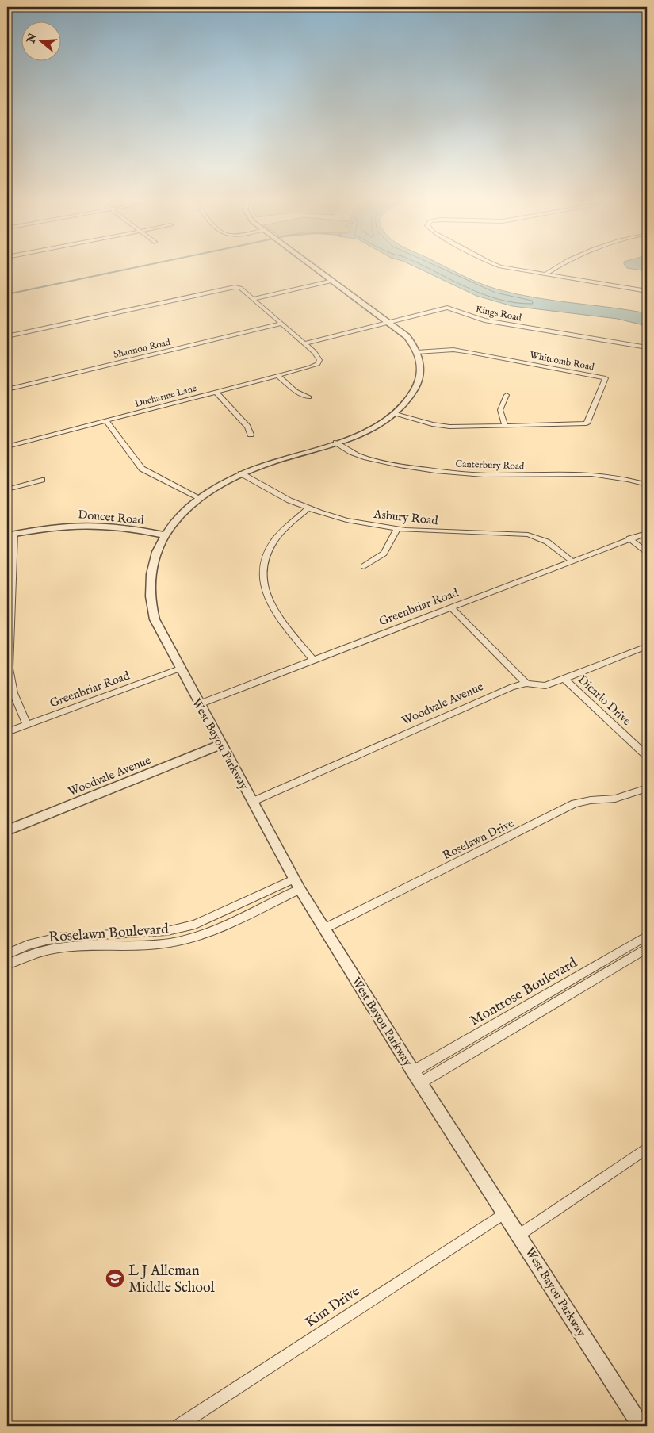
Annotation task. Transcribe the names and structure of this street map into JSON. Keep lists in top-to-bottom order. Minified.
{"streets":{"street":["Kings Road","Shannon Road","Whitcomb Road","Ducharme Lane","Canterbury Road","Doucet Road","Asbury Road","Greenbriar Road","Dicarlo Drive","Woodvale Avenue","West Bayou Parkway","Roselawn Drive","Roselawn Boulevard","Montrose Boulevard","Kim Drive"]},"crossings":[["Kings Road","Ducharme Lane"],["Kings Road","West Bayou Parkway"],["Whitcomb Road","West Bayou Parkway"],["Canterbury Road","West Bayou Parkway"],["Doucet Road","West Bayou Parkway"],["Asbury Road","Greenbriar Road"],["Asbury Road","West Bayou Parkway"],["Greenbriar Road","West Bayou Parkway"],["Dicarlo Drive","Woodvale Avenue"],["Woodvale Avenue","West Bayou Parkway"],["West Bayou Parkway","Roselawn Drive"],["West Bayou Parkway","Roselawn Boulevard"],["West Bayou Parkway","Montrose Boulevard"],["West Bayou Parkway","Kim Drive"]],"places":{"school or university":["L J Alleman Middle School"]},"north":"left"}
